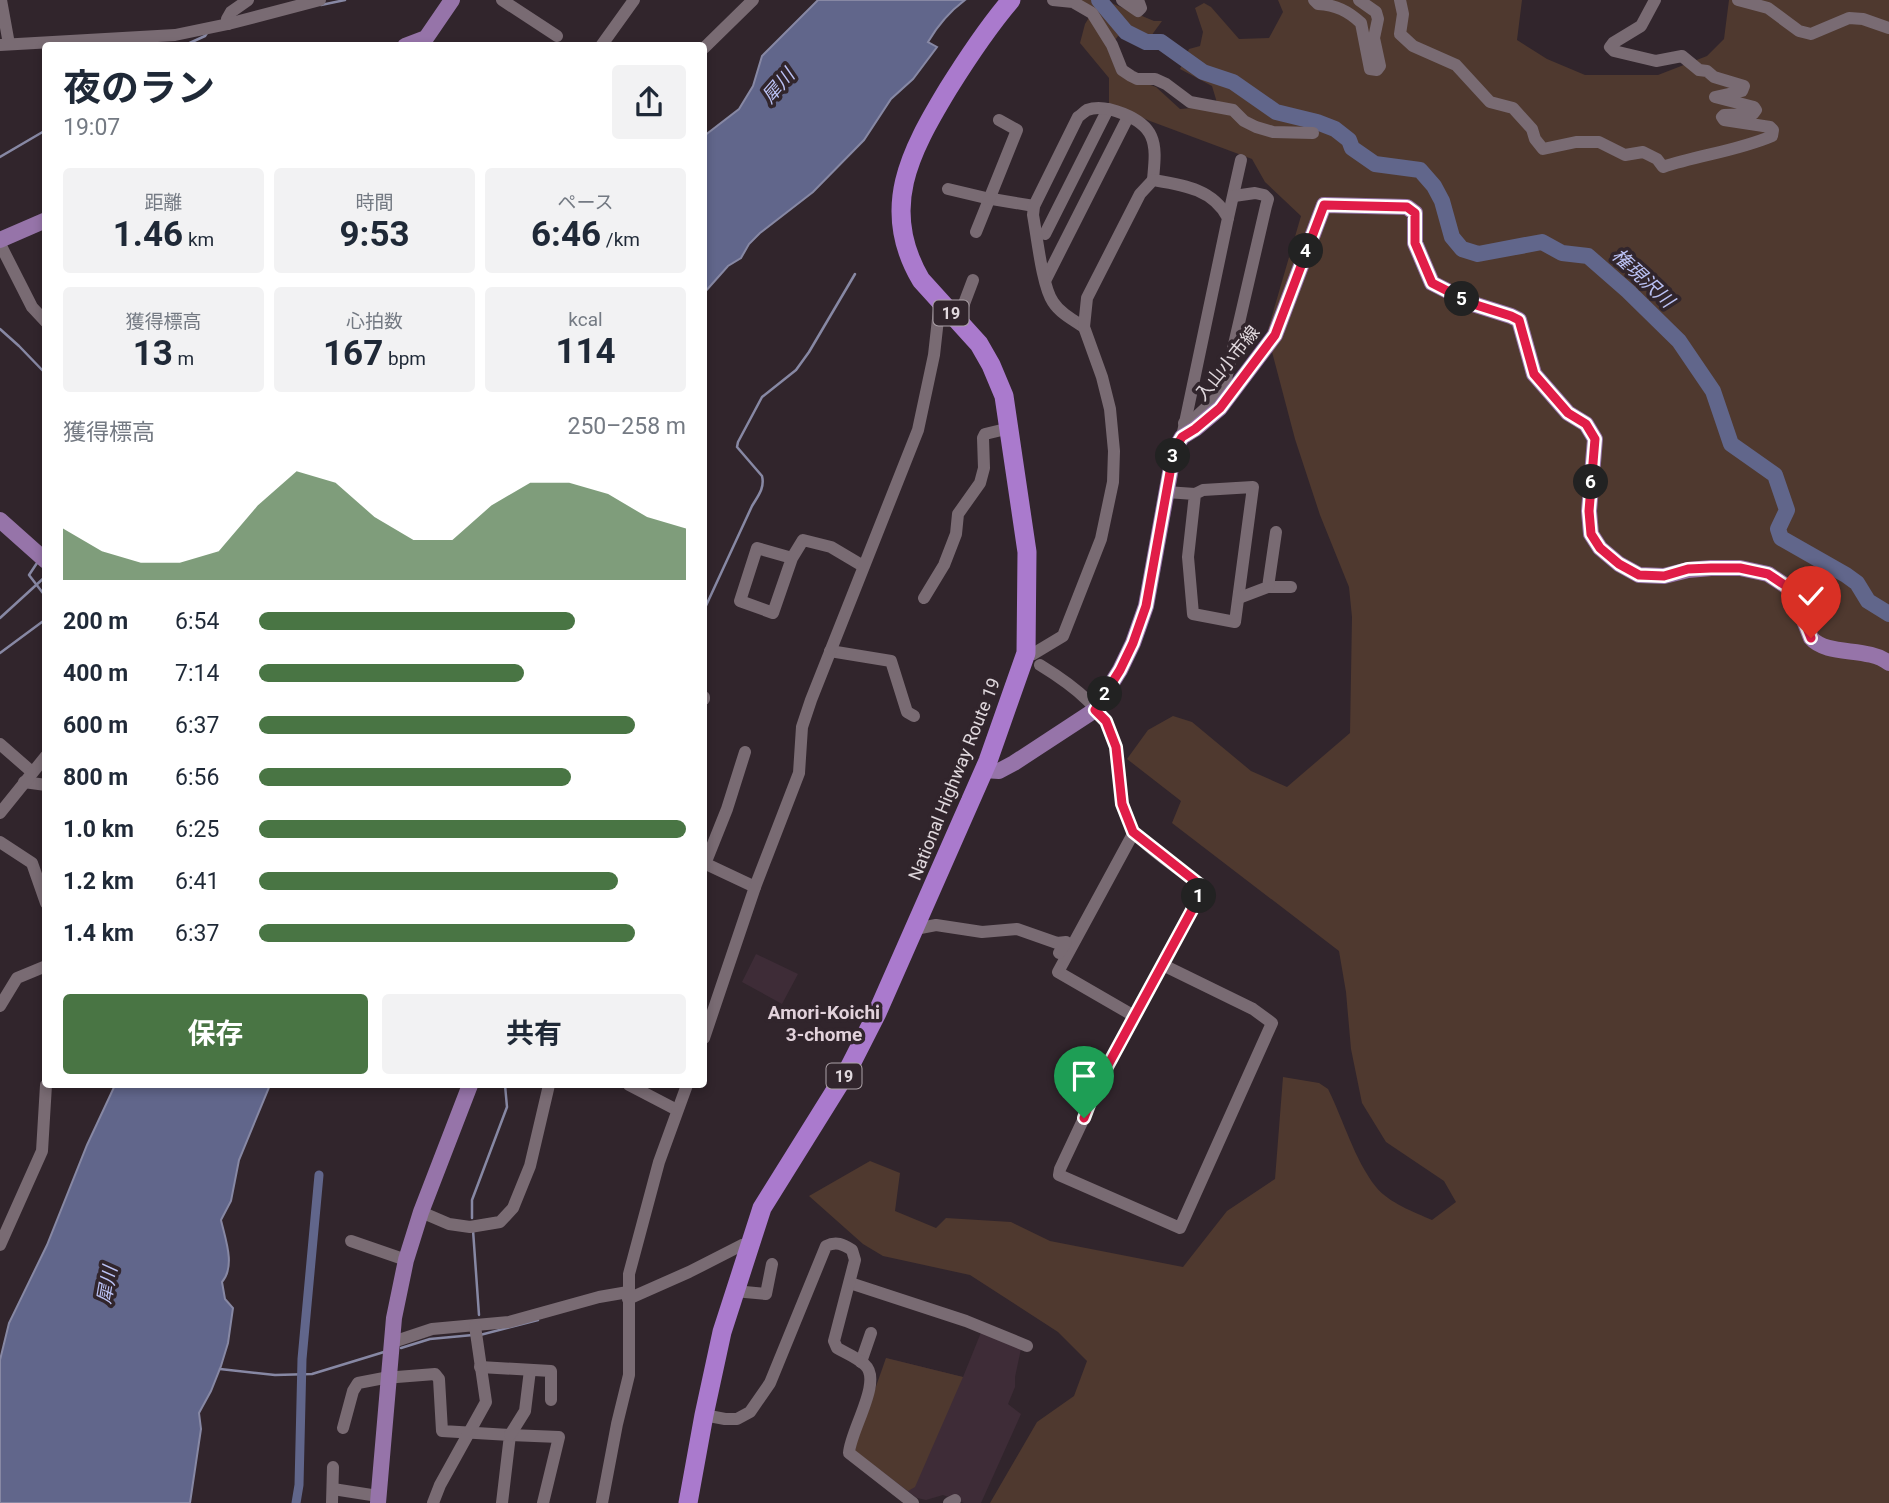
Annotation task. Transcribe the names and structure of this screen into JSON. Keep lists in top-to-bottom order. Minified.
{"streets":{"highway":["19","National Highway Route 19"],"main road":["入山小市線"]},"districts":["Amori-Koichi 3-chome"],"water":["犀川","権現沢川"],"page":{"heading":["夜のラン","19:07"],"stats":[["距離","1.46 km"],["時間","9:53"],["ペース","6:46 /km"],["獲得標高","13 m"],["心拍数","167 bpm"],["kcal","114"]],"pins":["4","5","3","6","2","1"],"chart":["獲得標高","250–258 m"],"list":[{"name":"200 m","note":"6:54"},{"name":"400 m","note":"7:14"},{"name":"600 m","note":"6:37"},{"name":"800 m","note":"6:56"},{"name":"1.0 km","note":"6:25"},{"name":"1.2 km","note":"6:41"},{"name":"1.4 km","note":"6:37"}],"buttons":["保存","共有"]}}
